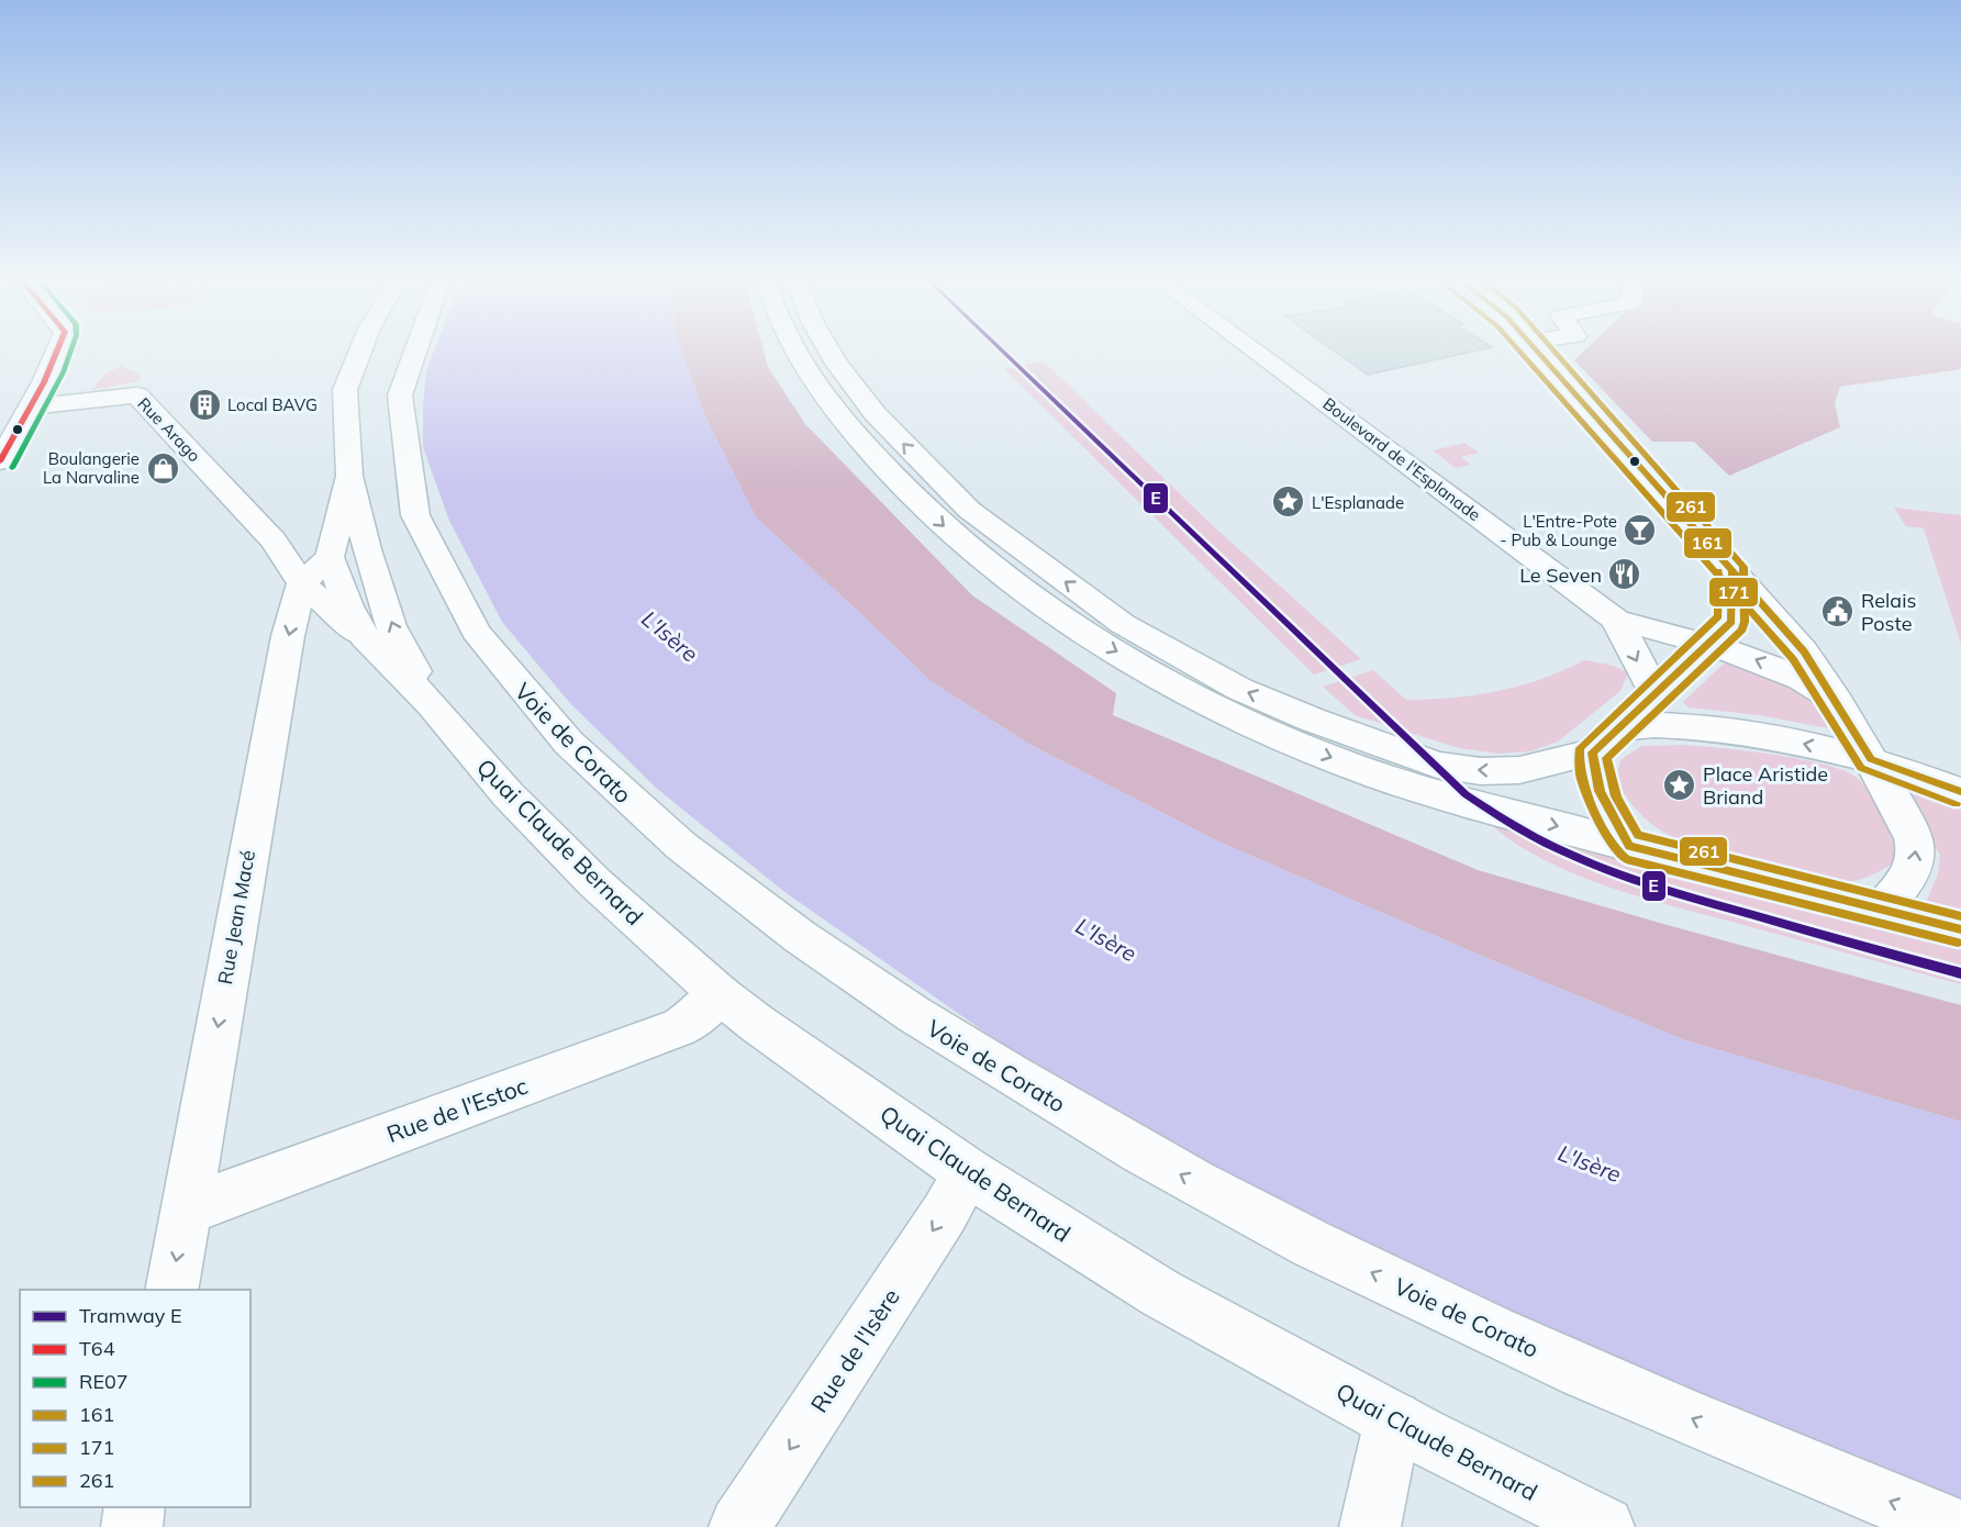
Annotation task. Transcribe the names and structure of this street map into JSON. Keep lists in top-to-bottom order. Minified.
{"streets":{"main road":["Rue Arago","Boulevard de l'Esplanade","Voie de Corato","Quai Claude Bernard","Rue Jean Macé","Rue de l'Estoc","Rue de l'Isère"]},"crossings":[["Rue Arago","Quai Claude Bernard"],["Rue Arago","Rue Jean Macé"],["Quai Claude Bernard","Rue de l'Estoc"],["Quai Claude Bernard","Rue de l'Isère"],["Rue Jean Macé","Rue de l'Estoc"]],"one_way":["Voie de Corato","Rue Jean Macé","Rue de l'Isère"],"water":["L'Isère"],"places":{"building":["Local BAVG"],"shop":["Boulangerie La Narvaline"],"place":["L'Esplanade","Place Aristide Briand"],"bar":["L'Entre-Pote - Pub & Lounge"],"restaurant":["Le Seven"],"public building":["Relais Poste"]},"lines":["tram line E","transit line T64","transit line RE07","transit line 161","transit line 171","transit line 261"],"legend":["Tramway E","T64","RE07","161","171","261"]}
